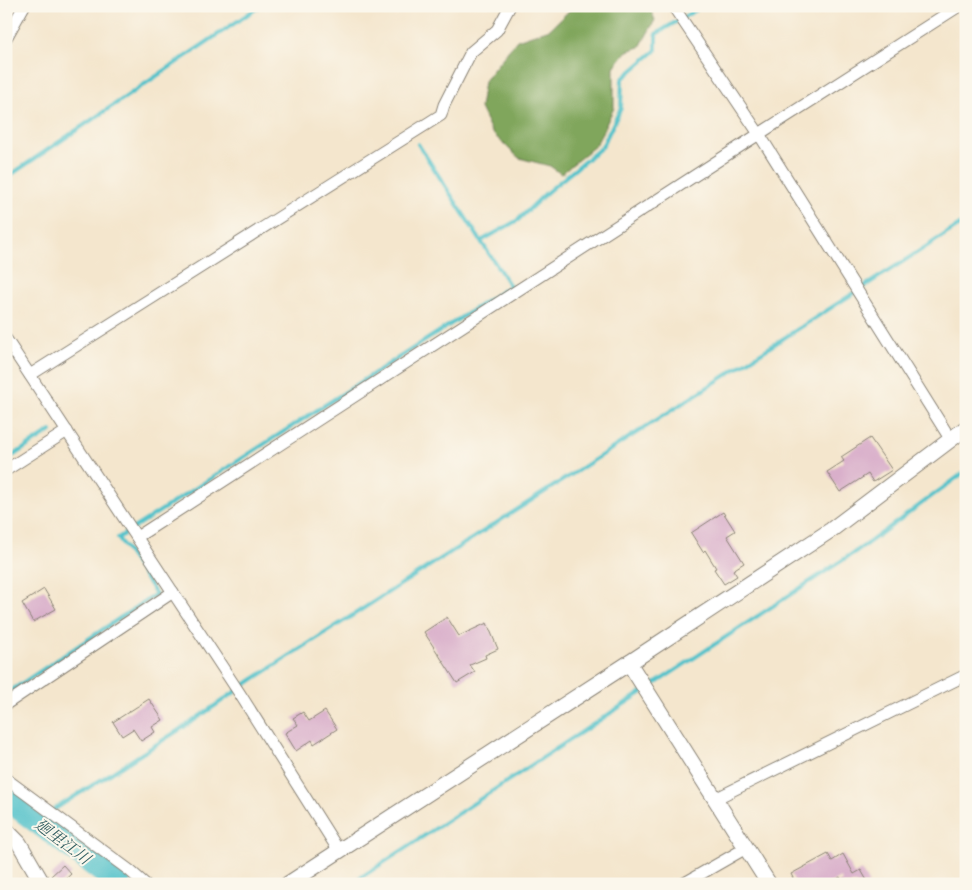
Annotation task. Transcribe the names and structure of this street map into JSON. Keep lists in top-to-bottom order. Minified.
{"water":["廻里江川"]}
